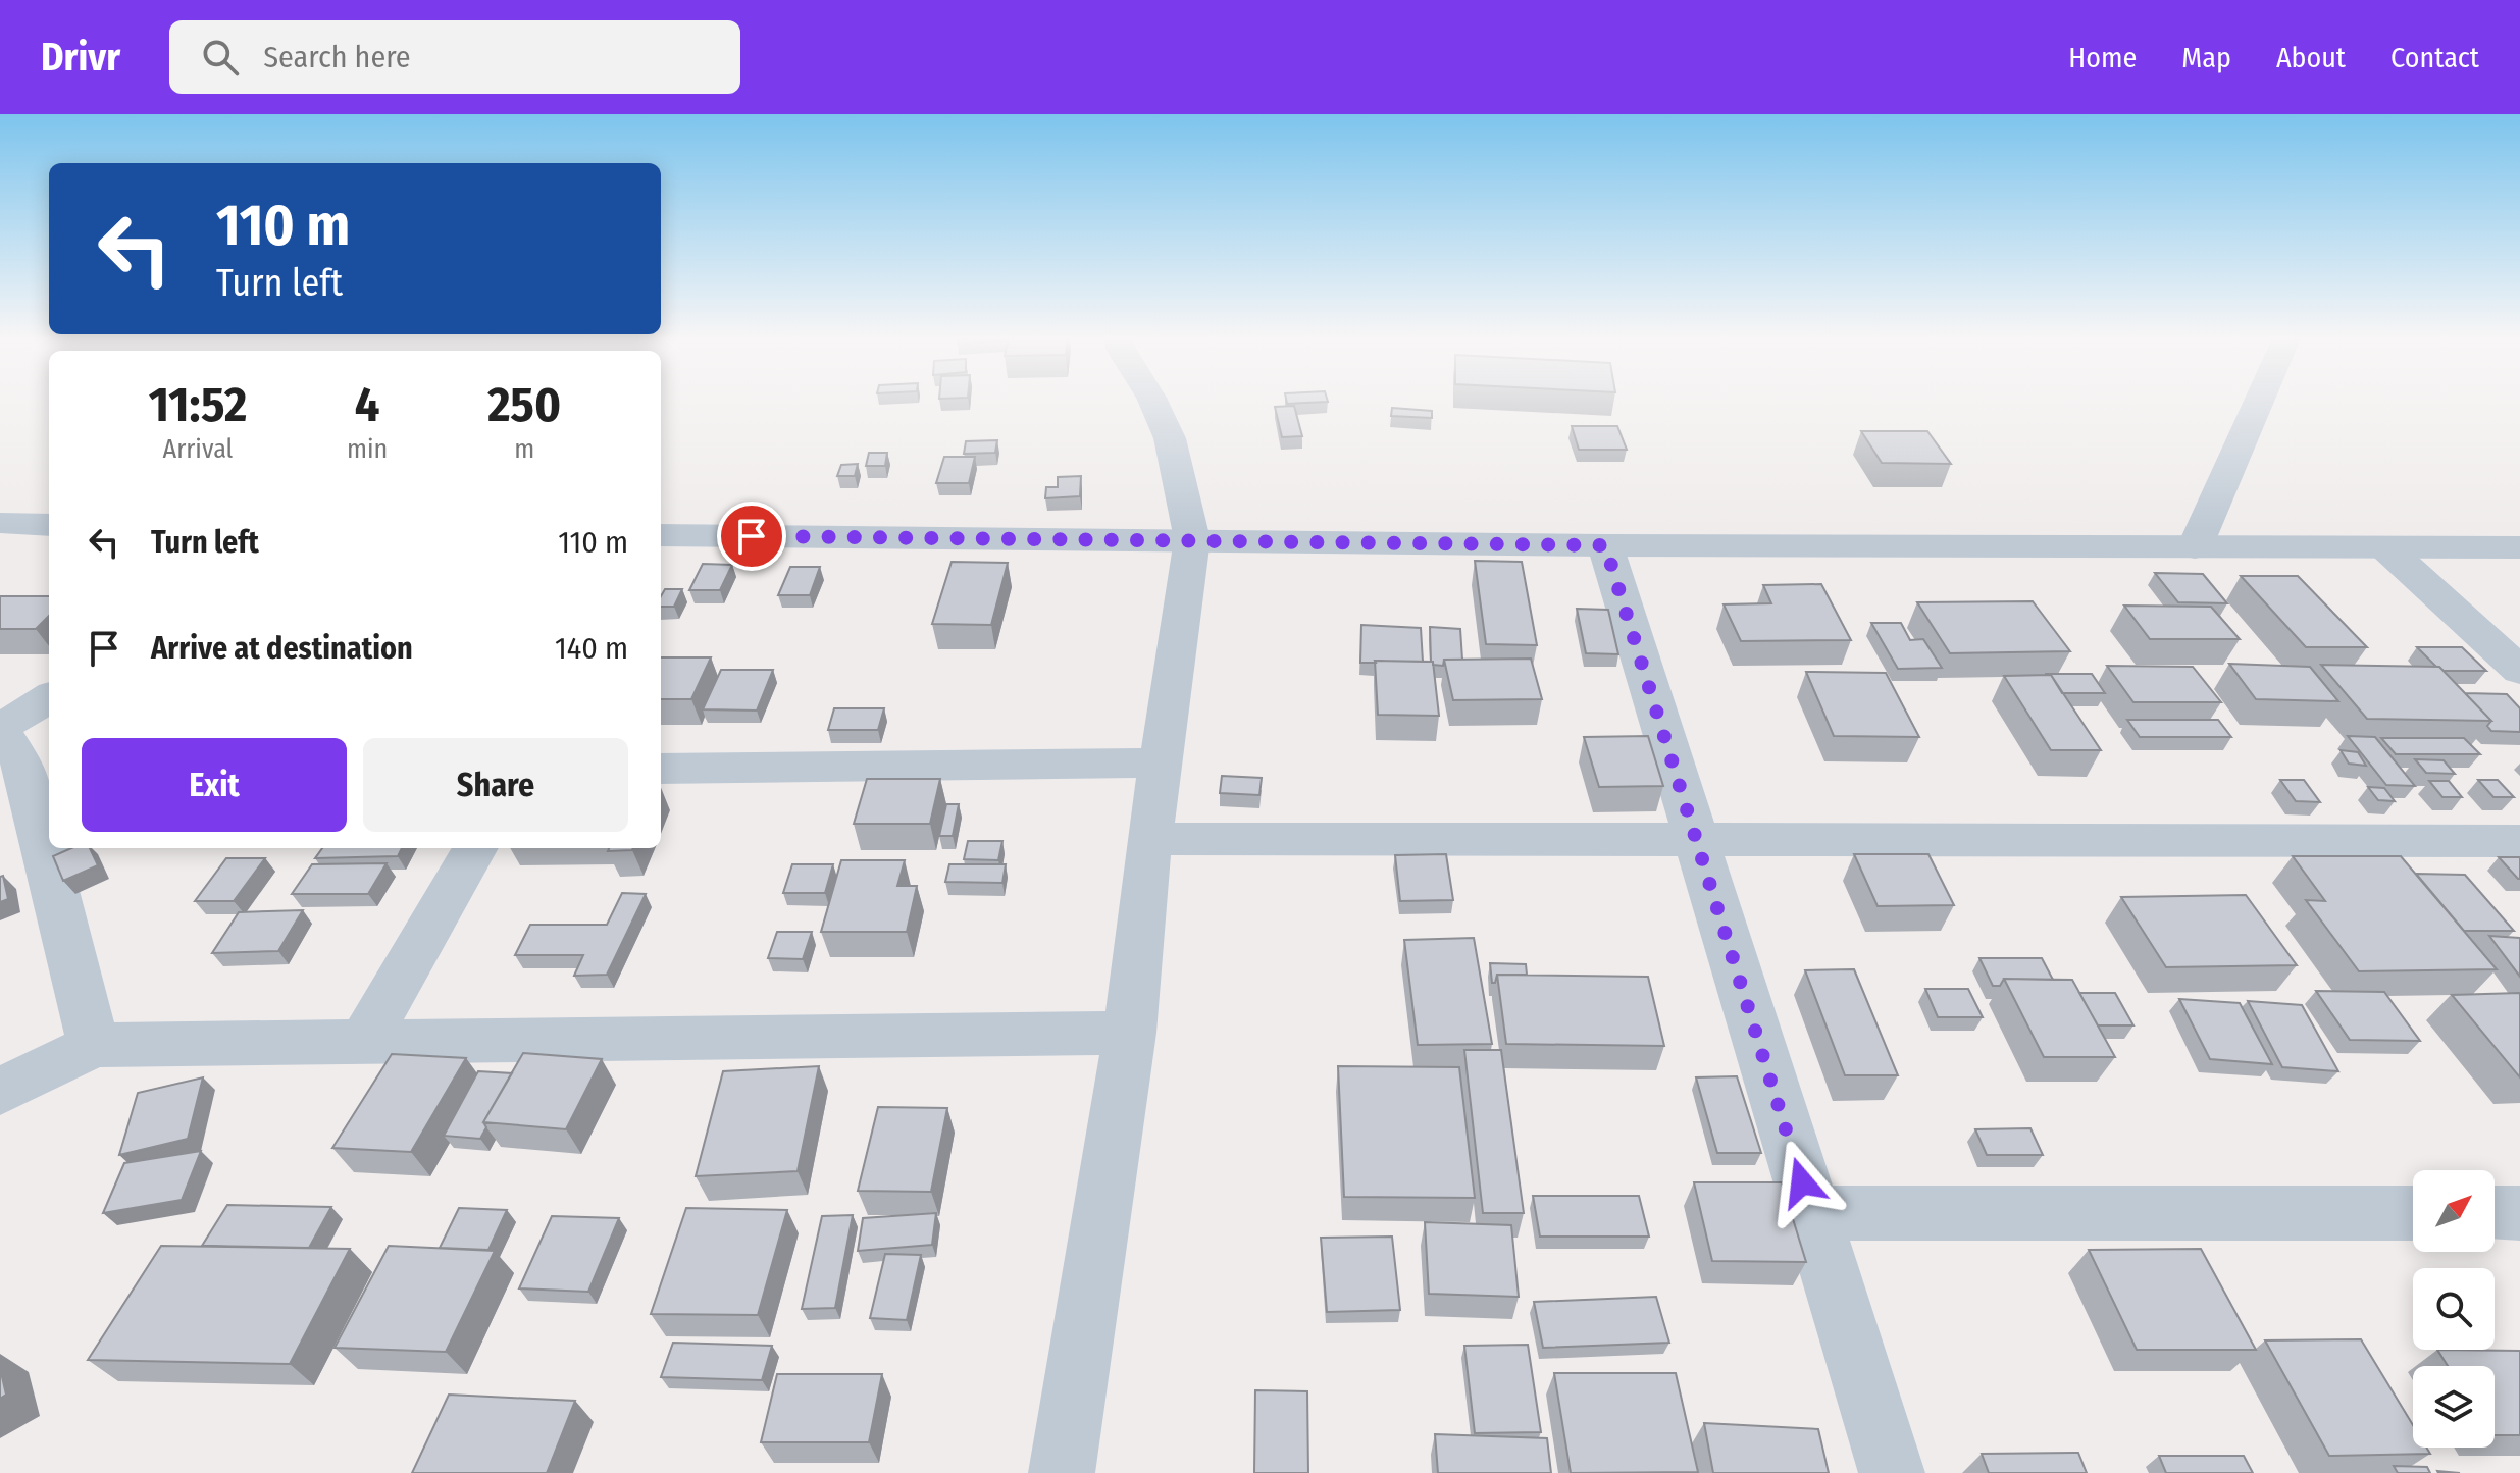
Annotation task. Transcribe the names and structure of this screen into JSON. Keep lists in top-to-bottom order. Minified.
{"north":"top right","page":{"header":"Drivr","search":"Search here","nav":["Home","Map","About","Contact"],"turn":["110 m","Turn left"],"eta":["11:52","Arrival","4","min","250","m"],"list":[{"name":"Turn left","value":"110 m"},{"name":"Arrive at destination","value":"140 m"}],"buttons":["Exit","Share"]}}
